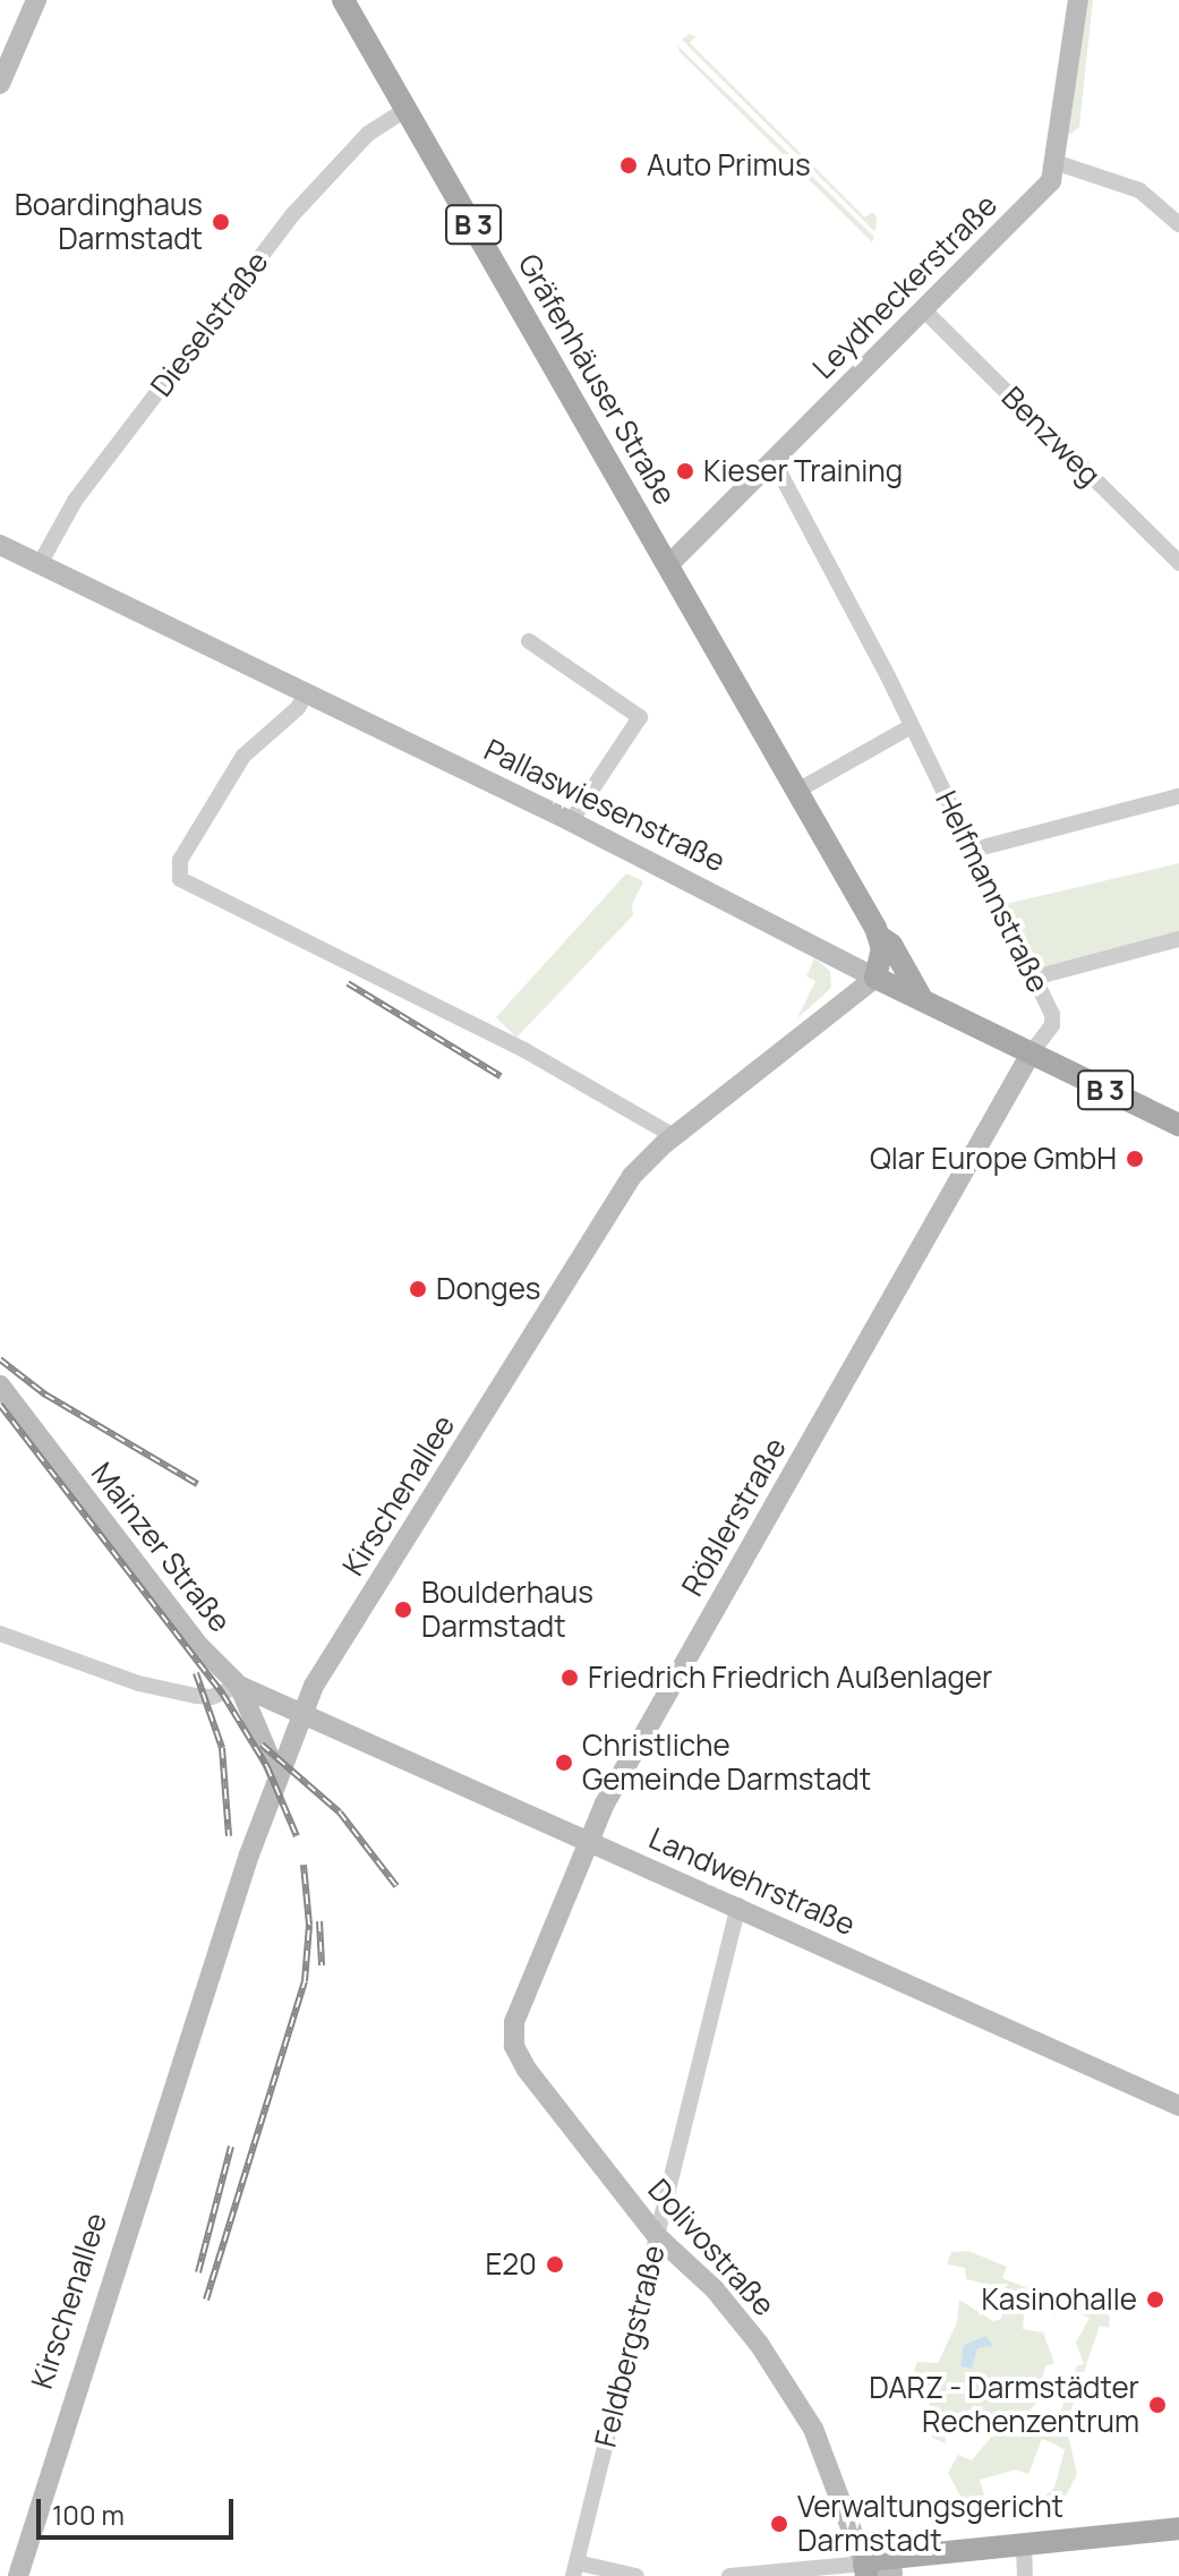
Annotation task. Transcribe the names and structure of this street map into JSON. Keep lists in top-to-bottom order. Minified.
{"streets":{"main road":["B 3","Gräfenhäuser Straße","Pallaswiesenstraße"],"street":["Leydheckerstraße","Dieselstraße","Benzweg","Helfmannstraße","Kirschenallee","Rößlerstraße","Mainzer Straße","Landwehrstraße","Dolivostraße","Feldbergstraße"]},"crossings":[["Leydheckerstraße","Gräfenhäuser Straße"],["Leydheckerstraße","Benzweg"],["Leydheckerstraße","Helfmannstraße"],["Dieselstraße","Gräfenhäuser Straße"],["Dieselstraße","Pallaswiesenstraße"],["Gräfenhäuser Straße","Pallaswiesenstraße"],["Pallaswiesenstraße","Helfmannstraße"],["Pallaswiesenstraße","Kirschenallee"],["Pallaswiesenstraße","Rößlerstraße"],["Helfmannstraße","Rößlerstraße"],["Kirschenallee","Mainzer Straße"],["Kirschenallee","Landwehrstraße"],["Rößlerstraße","Landwehrstraße"],["Rößlerstraße","Dolivostraße"],["Mainzer Straße","Landwehrstraße"],["Landwehrstraße","Feldbergstraße"],["Dolivostraße","Feldbergstraße"]],"places":["Auto Primus","Boardinghaus Darmstadt","Kieser Training","Qlar Europe GmbH","Donges","Boulderhaus Darmstadt","Friedrich Friedrich Außenlager","Christliche Gemeinde Darmstadt","E20","Kasinohalle","DARZ - Darmstädter Rechenzentrum","Verwaltungsgericht Darmstadt"],"scale_bar":"100 m"}
